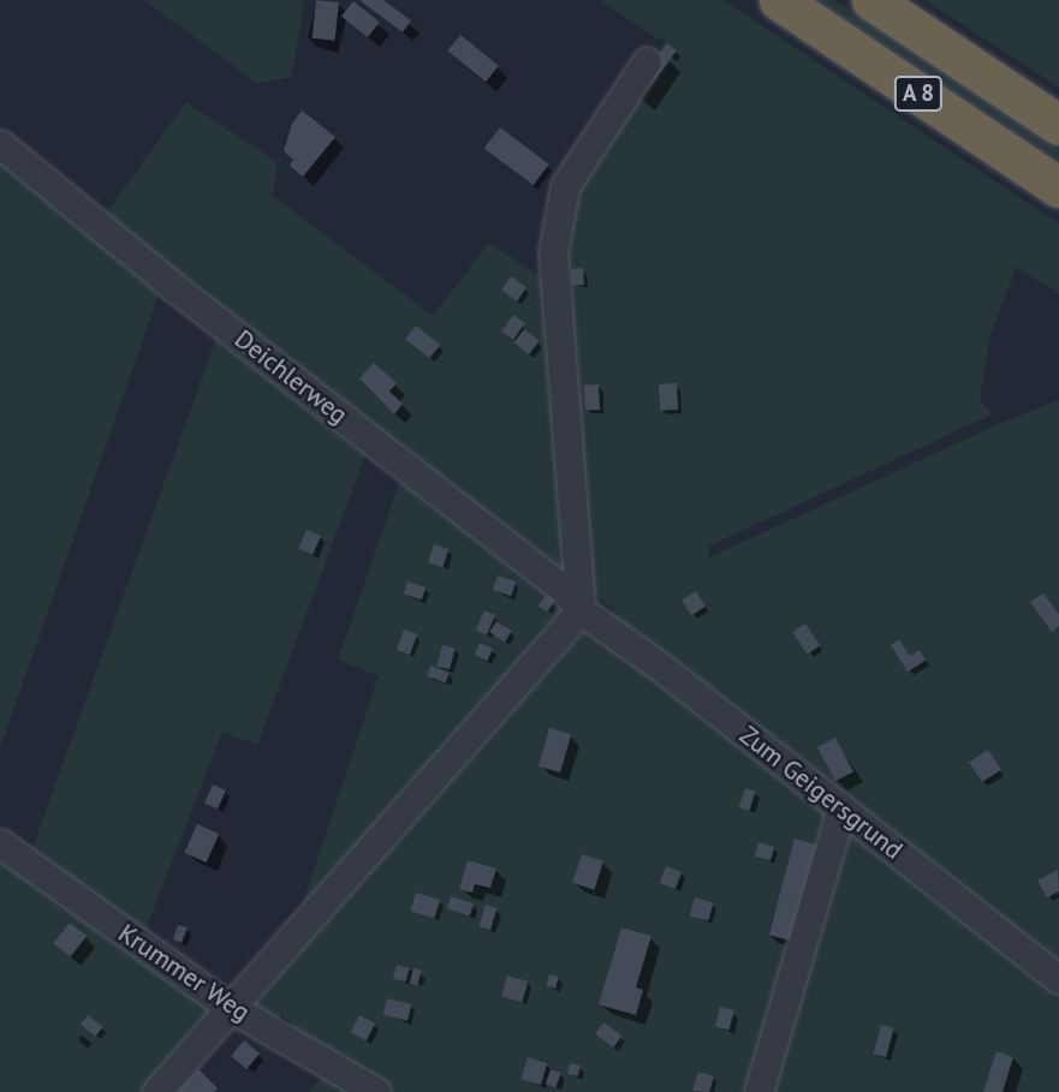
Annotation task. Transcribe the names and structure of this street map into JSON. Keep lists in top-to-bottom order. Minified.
{"streets":{"highway":["A 8"],"lane":["Deichlerweg","Zum Geigersgrund","Krummer Weg"]},"crossings":[["Deichlerweg","Zum Geigersgrund"]]}
